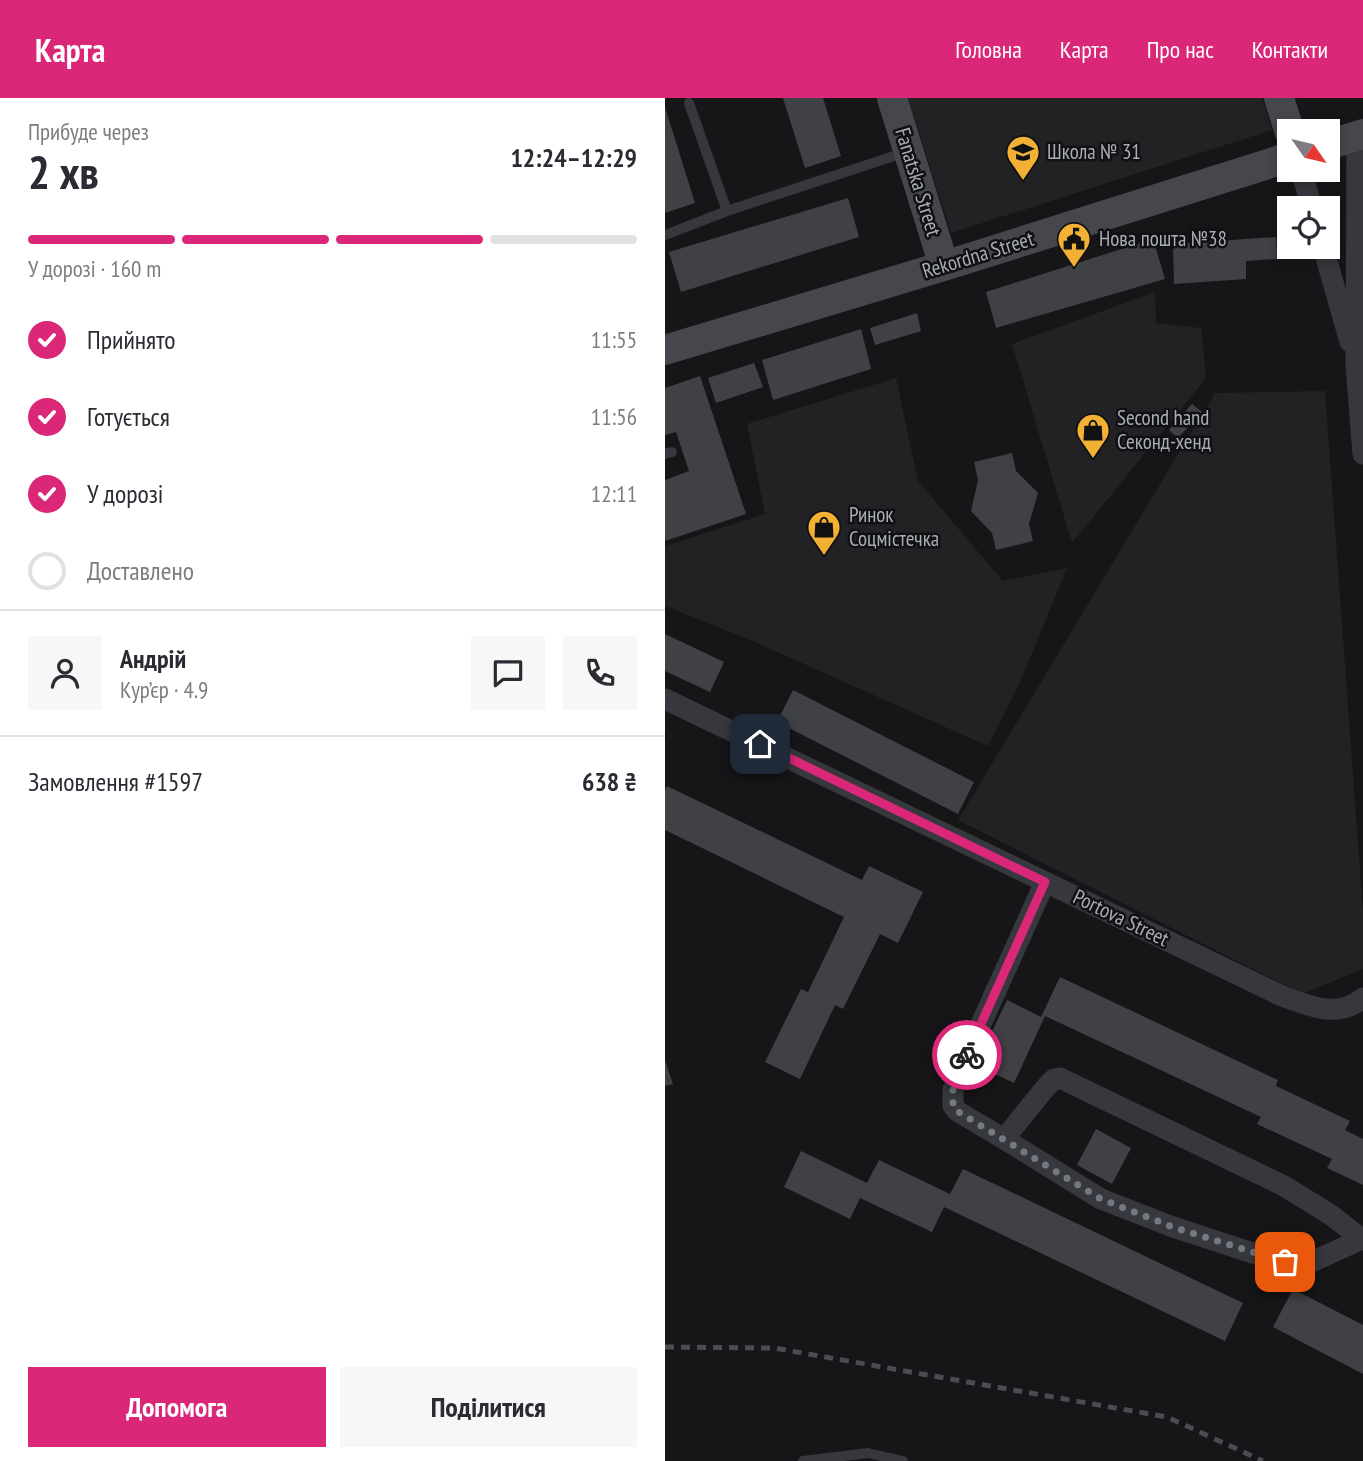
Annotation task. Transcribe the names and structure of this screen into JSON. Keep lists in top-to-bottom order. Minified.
{"streets":{"street":["Fanatska Street","Rekordna Street","Portova Street"]},"crossings":[["Fanatska Street","Rekordna Street"]],"places":{"school or university":["Школа № 31"],"public building":["Нова пошта №38"],"shop":["Second hand Секонд-хенд","Ринок Соцмістечка"]},"north":"bottom right","page":{"header":"Карта","nav":["Головна","Карта","Про нас","Контакти"],"heading":["2 хв","Прибуде через","12:24–12:29"],"panel":["Андрій","Кур’єр · 4.9","Замовлення #1597","638 ₴"],"bar":"У дорозі · 160 m","list":[["Прийнято","11:55"],["Готується","11:56"],["У дорозі","12:11"],"Доставлено"],"buttons":["Допомога","Поділитися"]}}
